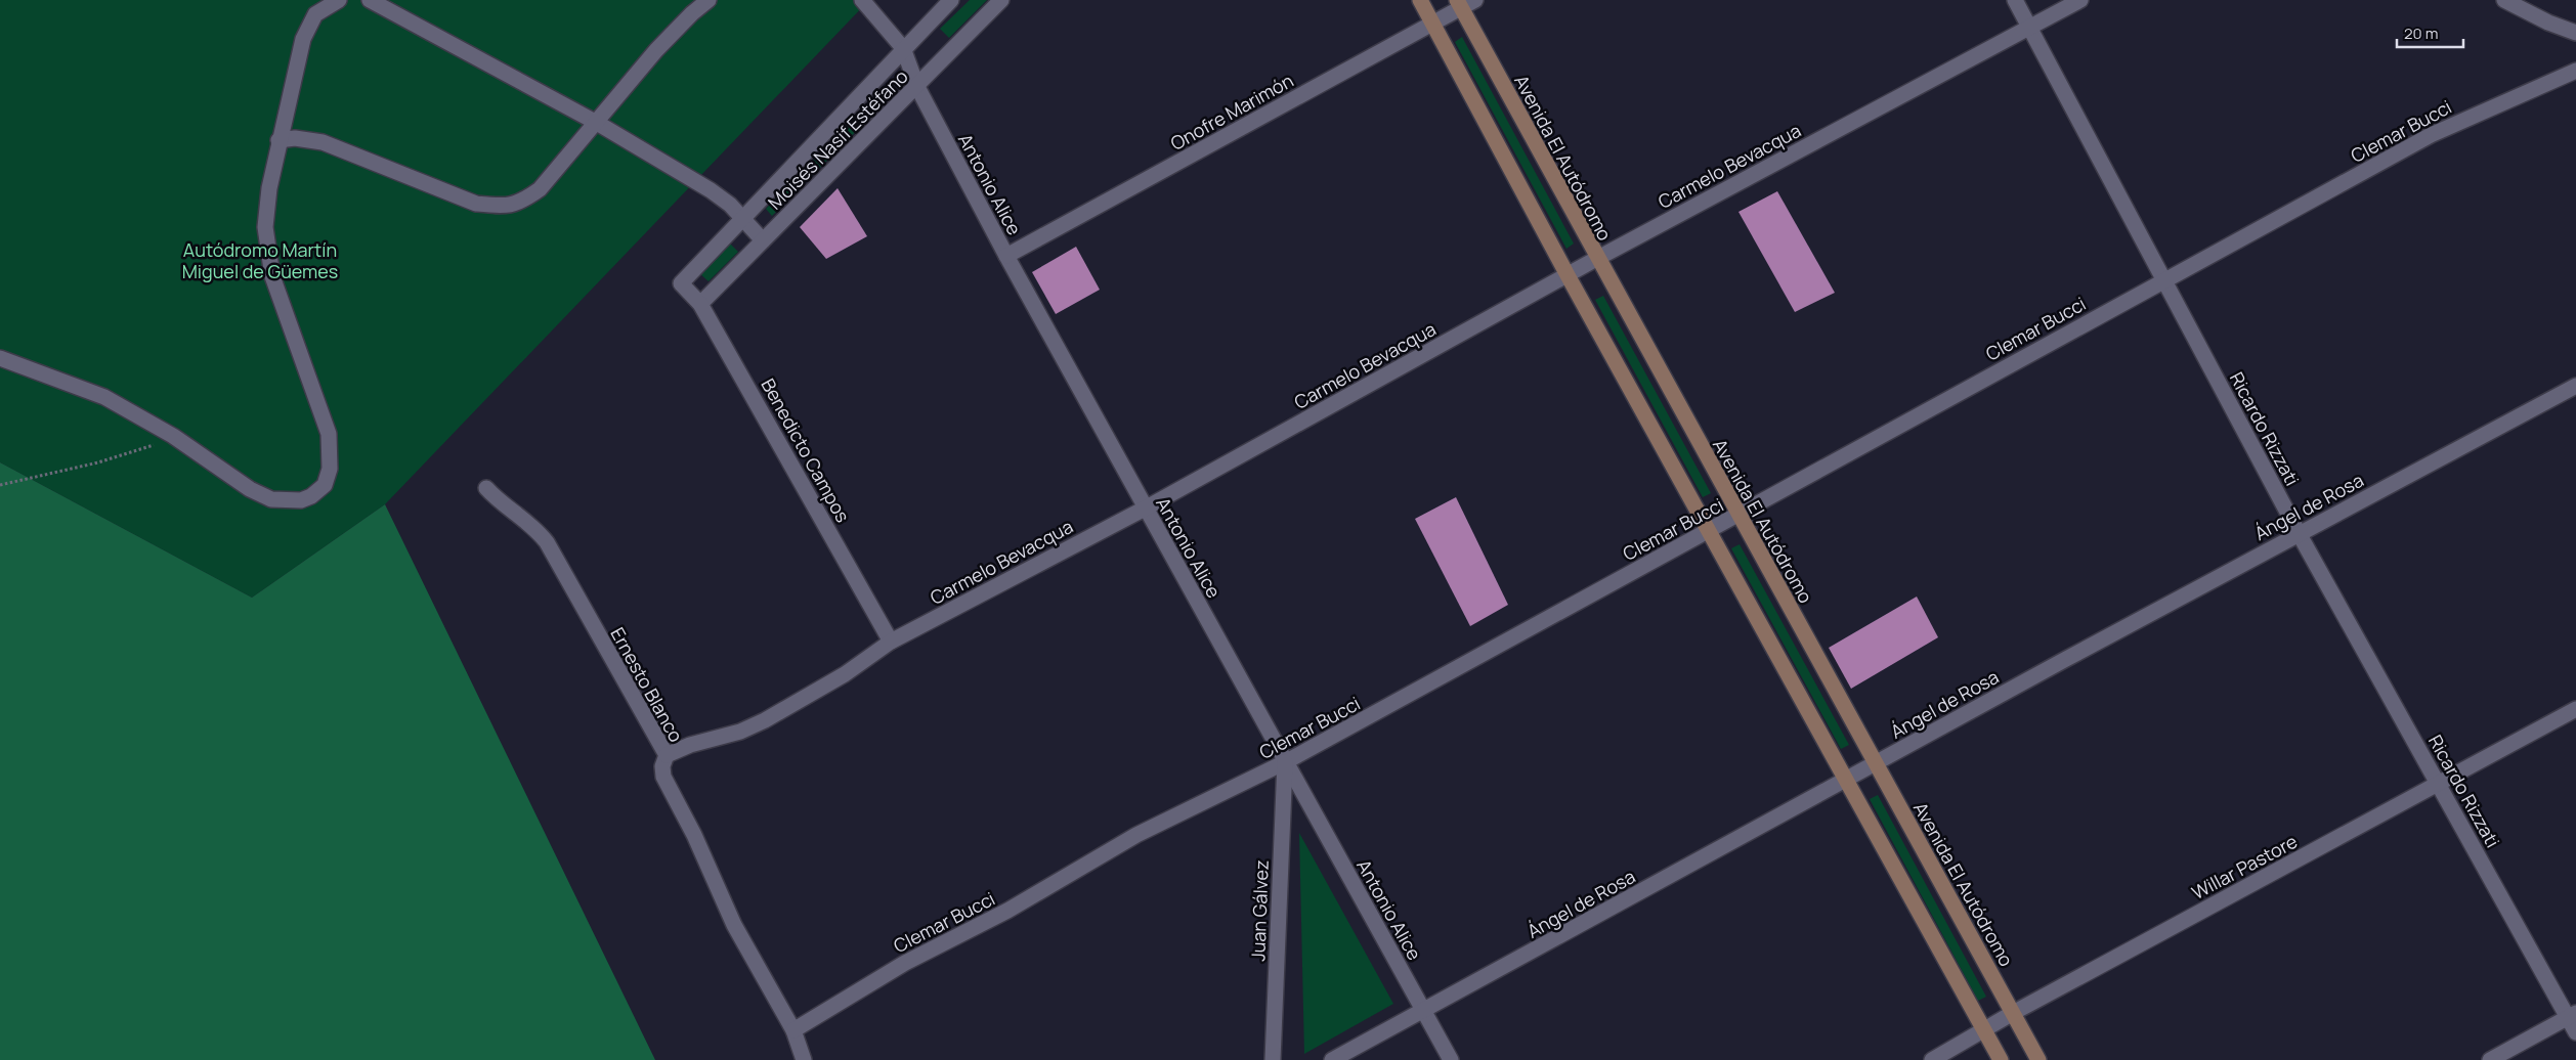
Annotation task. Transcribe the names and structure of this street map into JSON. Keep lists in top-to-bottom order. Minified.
{"streets":{"street":["Onofre Marimón","Clemar Bucci","Moisés Nasif Estéfano","Avenida El Autódromo","Carmelo Bevacqua","Antonio Alice","Ricardo Rizzati","Benedicto Campos","Ángel de Rosa","Ernesto Blanco","Willar Pastore","Juan Gálvez"]},"crossings":[["Onofre Marimón","Avenida El Autódromo"],["Onofre Marimón","Antonio Alice"],["Clemar Bucci","Avenida El Autódromo"],["Clemar Bucci","Antonio Alice"],["Clemar Bucci","Ricardo Rizzati"],["Clemar Bucci","Ernesto Blanco"],["Clemar Bucci","Juan Gálvez"],["Moisés Nasif Estéfano","Antonio Alice"],["Moisés Nasif Estéfano","Benedicto Campos"],["Avenida El Autódromo","Carmelo Bevacqua"],["Avenida El Autódromo","Ángel de Rosa"],["Avenida El Autódromo","Willar Pastore"],["Carmelo Bevacqua","Antonio Alice"],["Carmelo Bevacqua","Ricardo Rizzati"],["Carmelo Bevacqua","Benedicto Campos"],["Carmelo Bevacqua","Ernesto Blanco"],["Antonio Alice","Ángel de Rosa"],["Antonio Alice","Juan Gálvez"],["Ricardo Rizzati","Ángel de Rosa"],["Ricardo Rizzati","Willar Pastore"]],"parks":["Autódromo Martín Miguel de Güemes"],"scale_bar":"20 m"}
